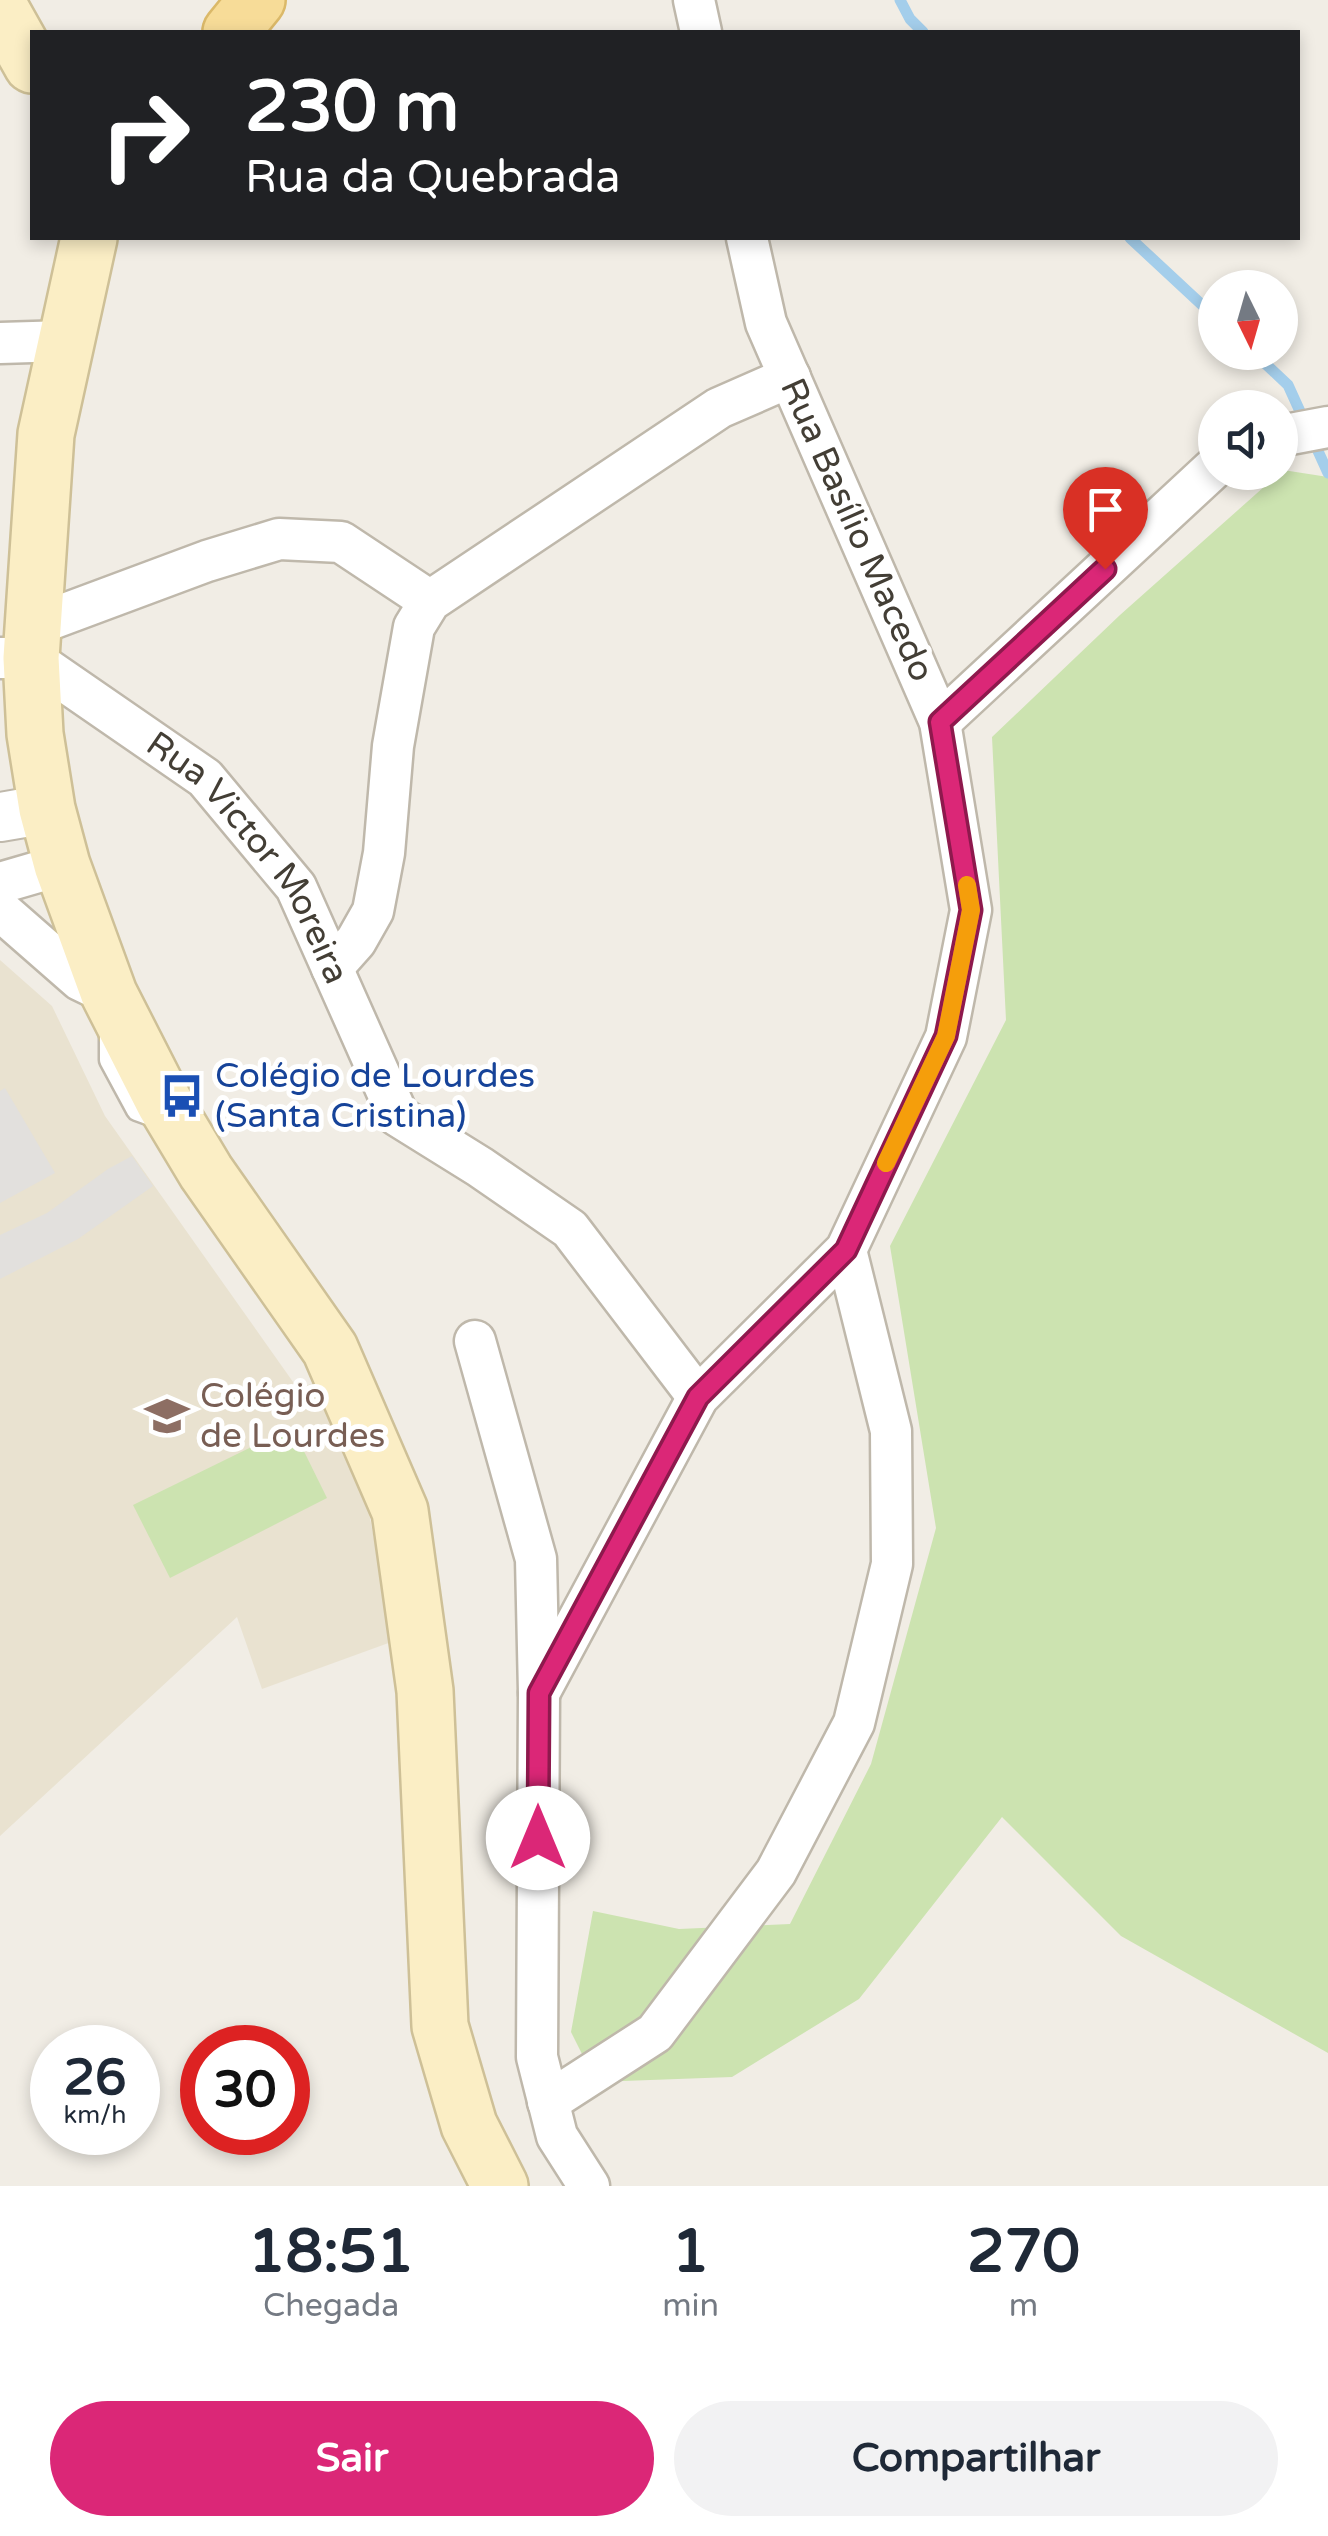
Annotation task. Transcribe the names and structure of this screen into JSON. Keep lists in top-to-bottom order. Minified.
{"streets":{"street":["Rua Basílio Macedo","Rua Victor Moreira"]},"crossings":[["Rua Basílio Macedo","Rua Victor Moreira"]],"places":{"bus stop":["Colégio de Lourdes (Santa Cristina)"],"school or university":["Colégio de Lourdes"]},"north":"bottom","page":{"turn":["230 m","Rua da Quebrada"],"speed":"26 km/h","limit":"30","eta":["18:51","Chegada","1","min","270","m"],"buttons":["Sair","Compartilhar"]}}
